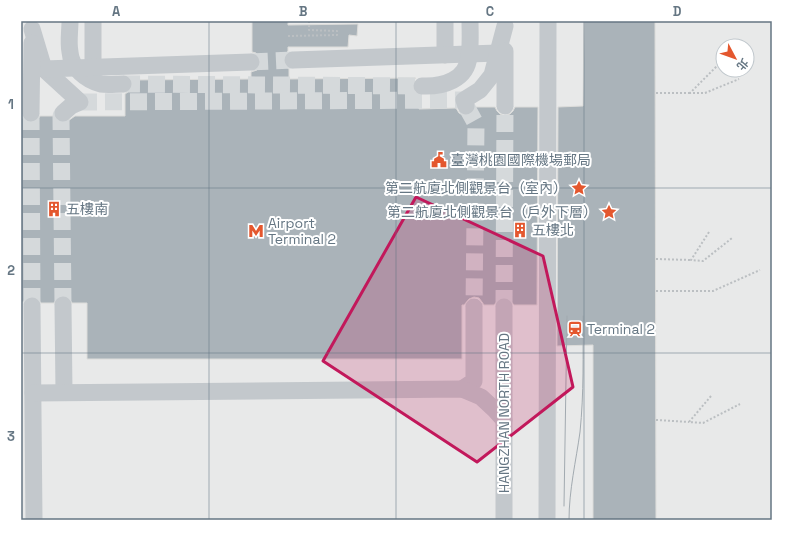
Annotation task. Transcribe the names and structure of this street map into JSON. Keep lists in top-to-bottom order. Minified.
{"streets":{"street":["HANGZHAN NORTH ROAD"]},"places":{"public building":["臺灣桃園國際機場郵局"],"place":["第二航廈北側觀景台（室內）","第二航廈北側觀景台（戶外下層）"],"building":["五樓南","五樓北"],"metro station":["Airport Terminal 2"],"station":["Terminal 2"]},"north":"bottom right","grid":{"columns":["A","B","C","D"],"rows":["1","2","3"]}}
